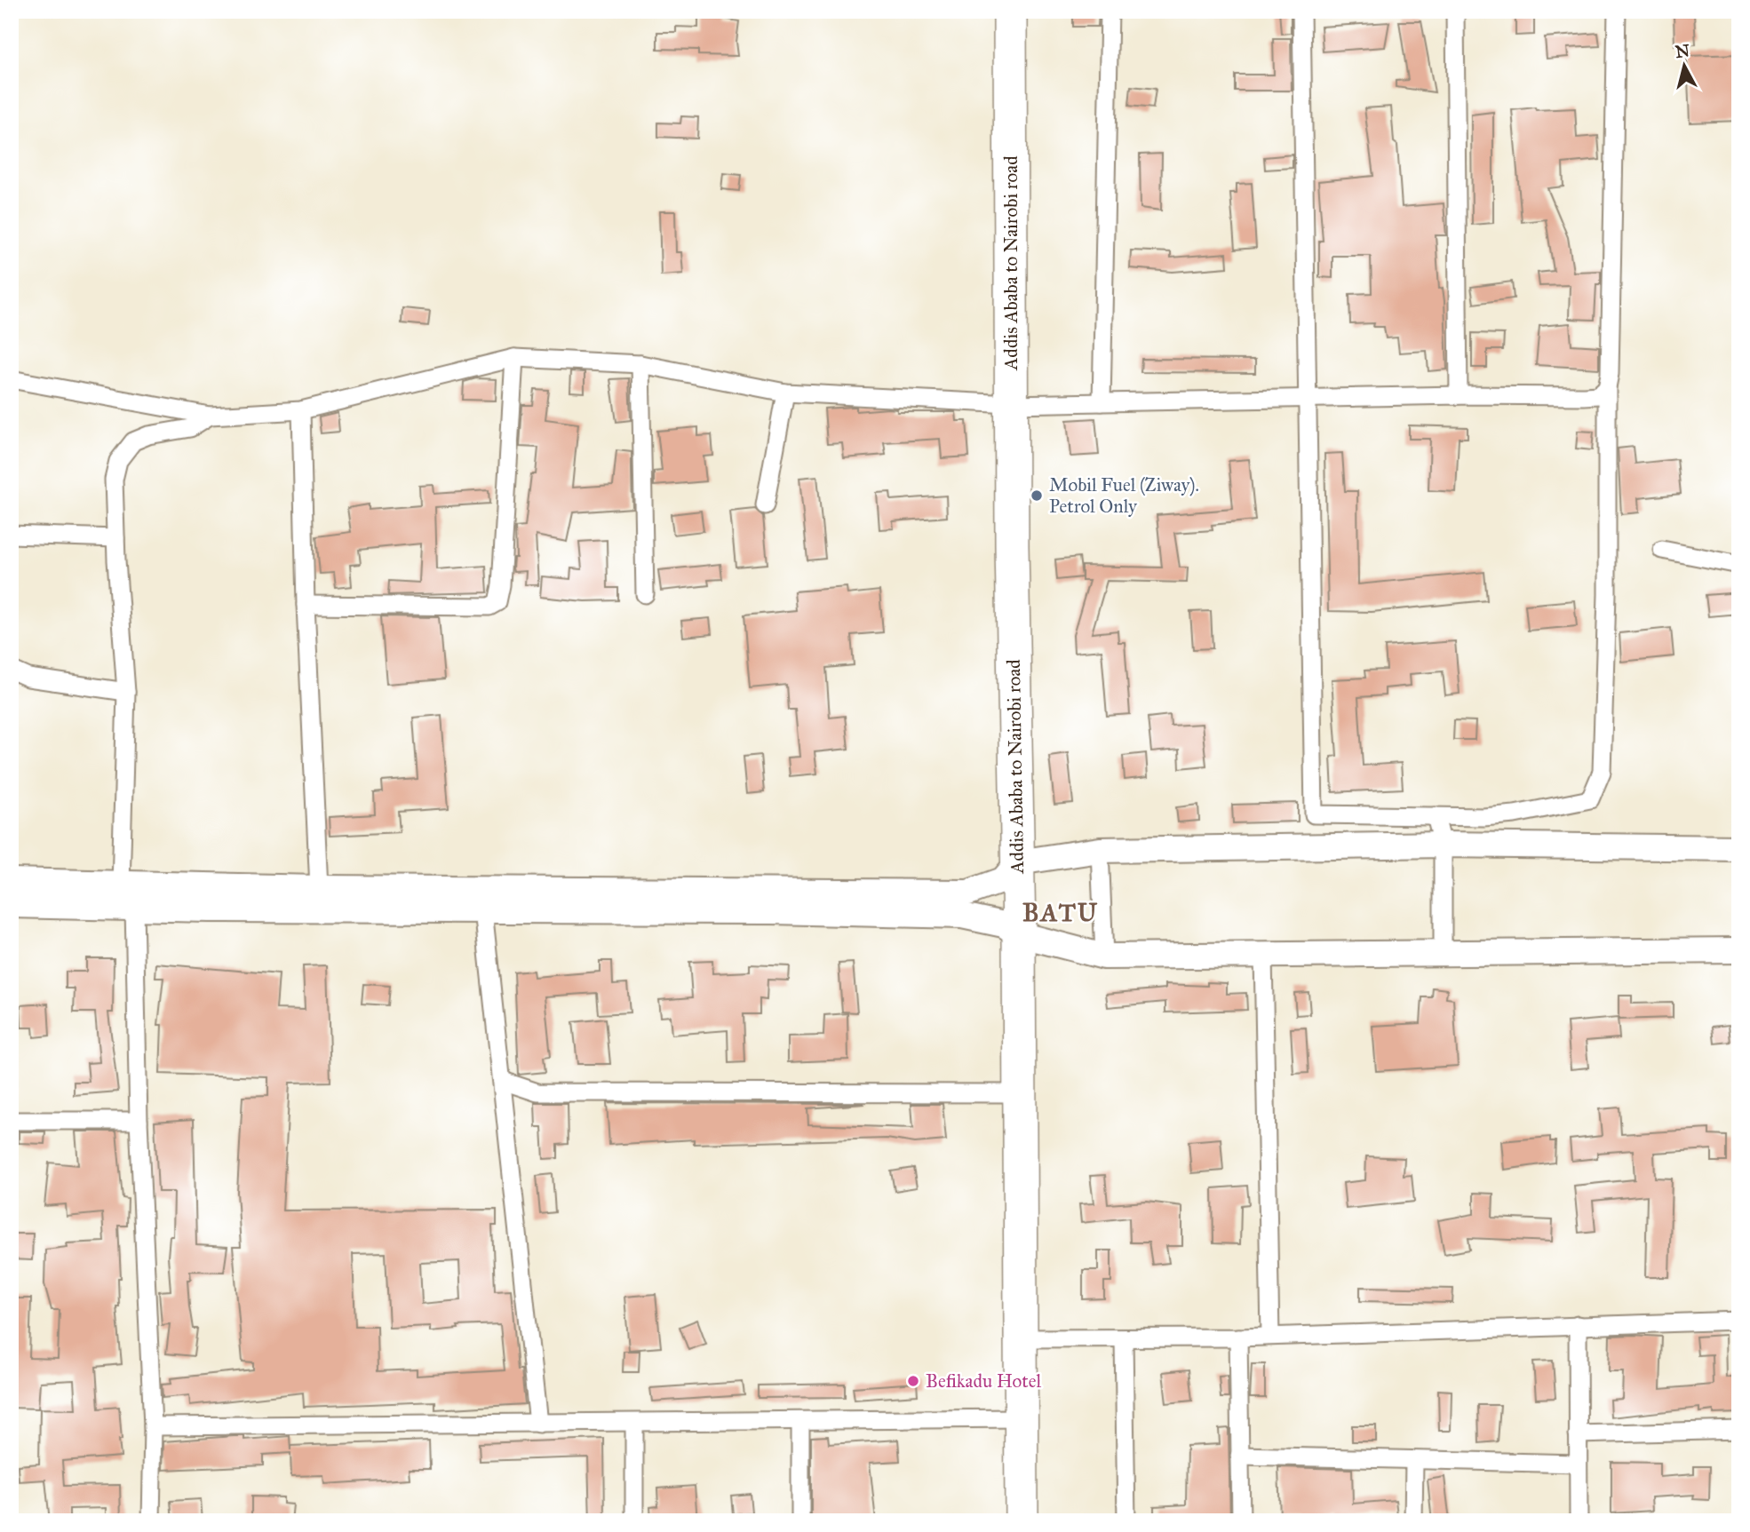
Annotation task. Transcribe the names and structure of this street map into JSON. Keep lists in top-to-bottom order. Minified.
{"streets":{"highway":["Addis Ababa to Nairobi road"]},"districts":["BATU"],"places":["Mobil Fuel (Ziway). Petrol Only","Befikadu Hotel"],"north":"top"}
